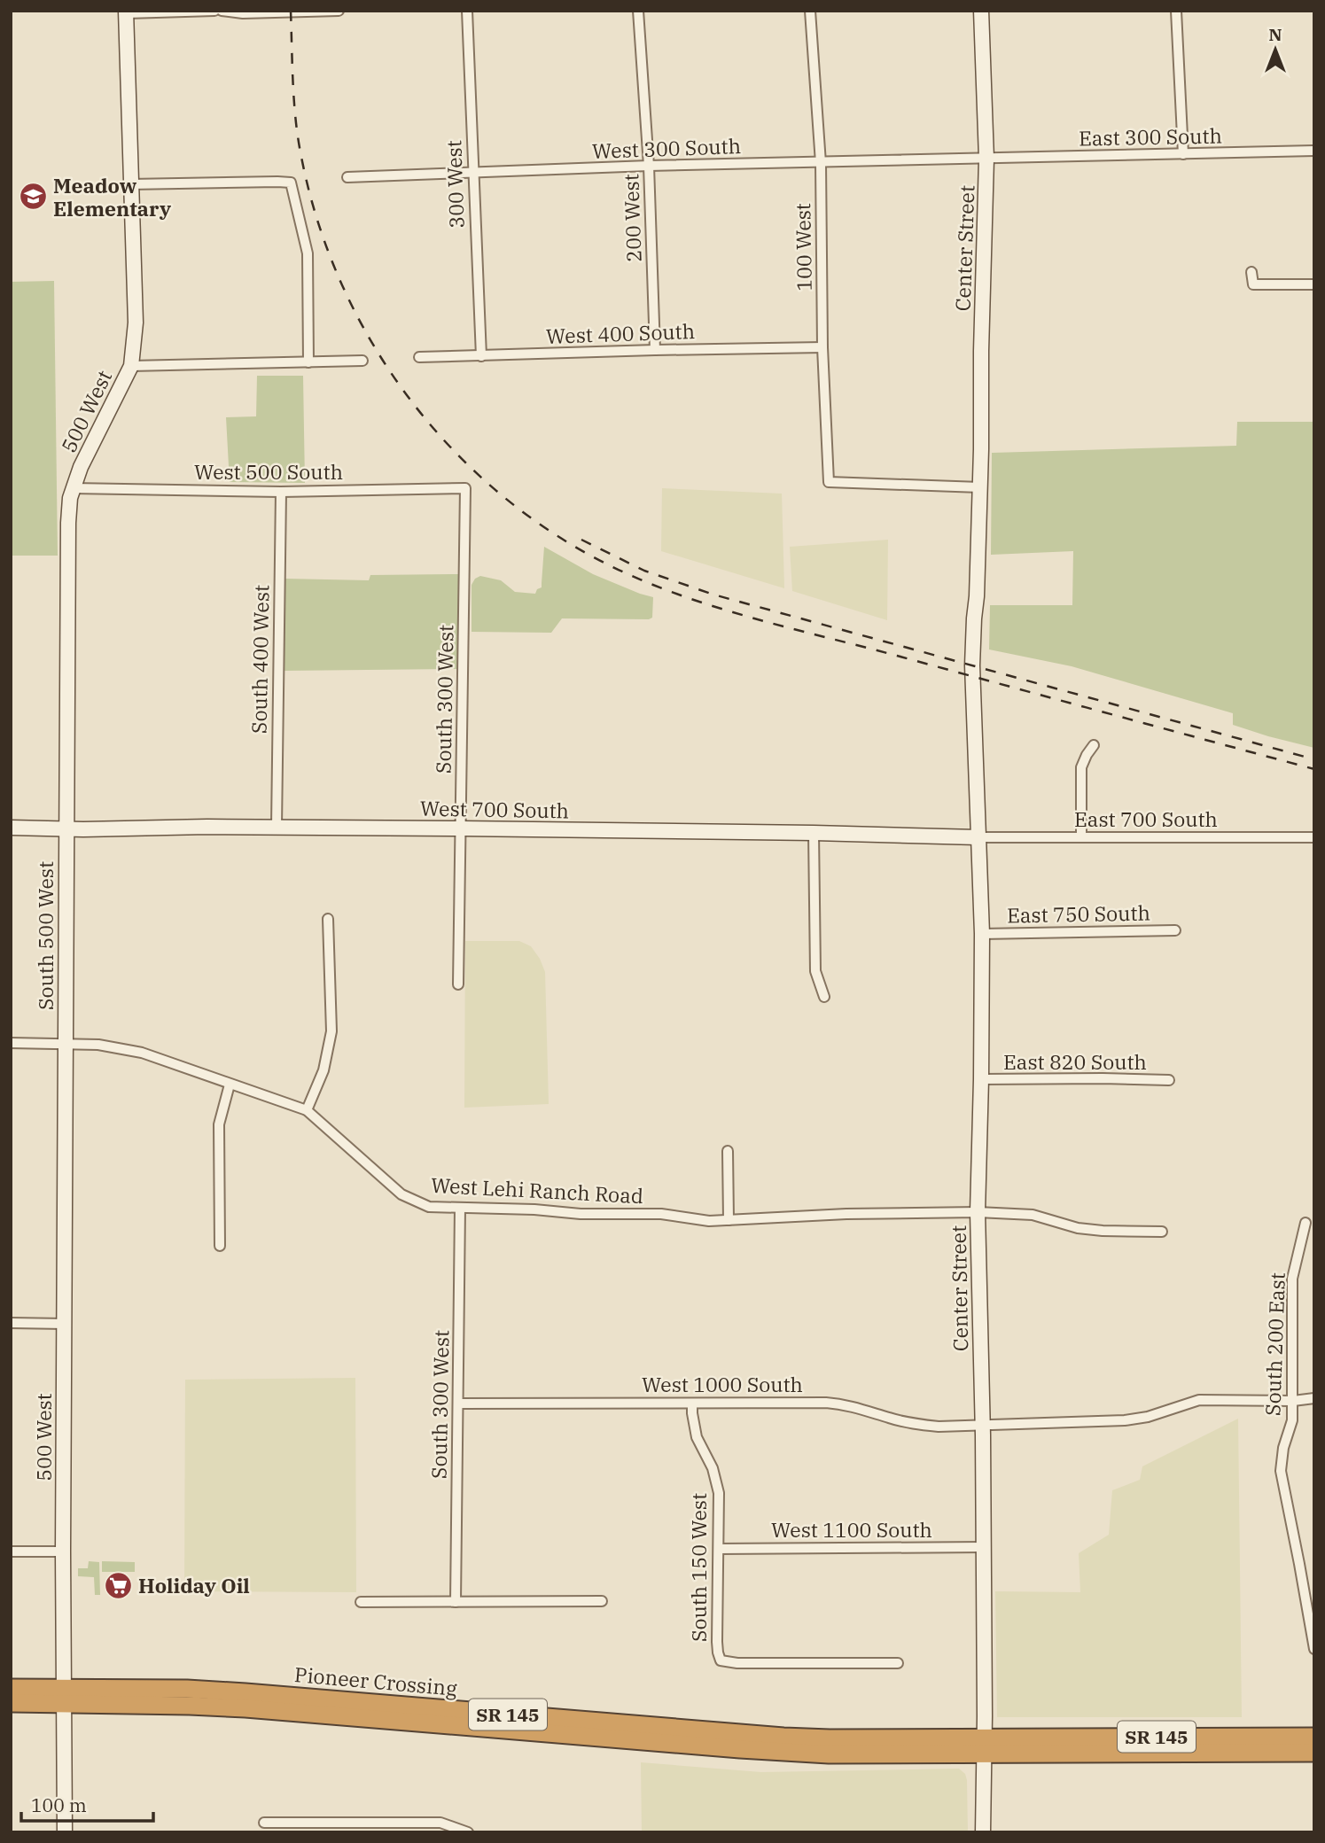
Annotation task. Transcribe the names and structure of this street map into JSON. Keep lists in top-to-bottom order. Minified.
{"streets":{"highway":["Pioneer Crossing","SR 145"],"street":["East 300 South","West 300 South","300 West","200 West","100 West","Center Street","West 400 South","500 West","West 500 South","South 400 West","South 300 West","West 700 South","East 700 South","East 750 South","South 500 West","East 820 South","West Lehi Ranch Road","South 200 East","West 1000 South","West 1100 South","South 150 West"]},"crossings":[["East 300 South","West 300 South"],["East 300 South","Center Street"],["West 300 South","300 West"],["West 300 South","200 West"],["West 300 South","100 West"],["West 300 South","Center Street"],["300 West","West 400 South"],["200 West","West 400 South"],["100 West","Center Street"],["100 West","West 400 South"],["Center Street","West 700 South"],["Center Street","East 700 South"],["Center Street","East 750 South"],["Center Street","East 820 South"],["Center Street","West Lehi Ranch Road"],["Center Street","West 1000 South"],["Center Street","West 1100 South"],["Center Street","Pioneer Crossing"],["Center Street","SR 145"],["500 West","West 500 South"],["500 West","West 700 South"],["500 West","South 500 West"],["500 West","West Lehi Ranch Road"],["500 West","Pioneer Crossing"],["West 500 South","South 400 West"],["West 500 South","South 300 West"],["South 400 West","West 700 South"],["South 300 West","West 700 South"],["South 300 West","West Lehi Ranch Road"],["South 300 West","West 1000 South"],["West 700 South","East 700 South"],["West 700 South","South 500 West"],["South 500 West","West Lehi Ranch Road"],["South 200 East","West 1000 South"],["West 1000 South","South 150 West"],["West 1100 South","South 150 West"],["Pioneer Crossing","SR 145"]],"places":{"school or university":["Meadow Elementary"],"supermarket":["Holiday Oil"]},"scale_bar":"100 m","north":"top"}
